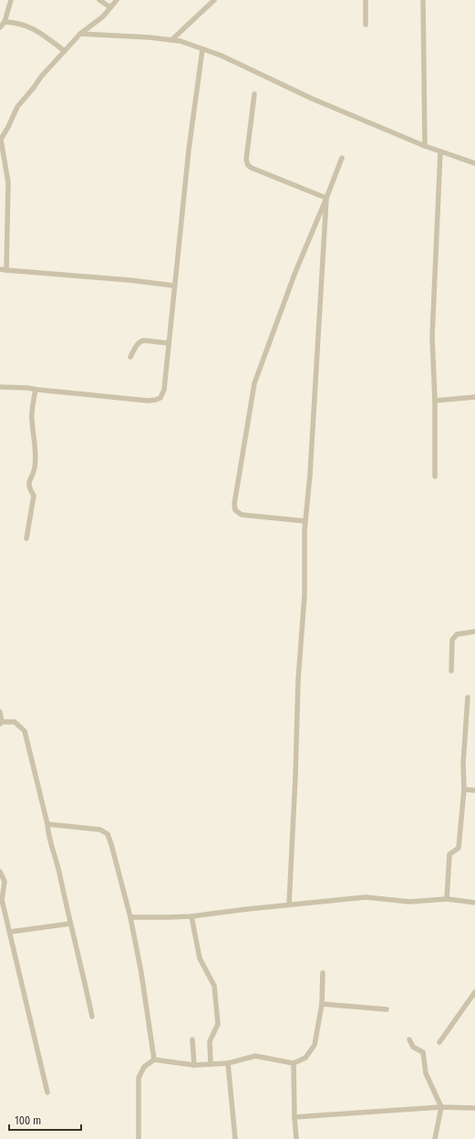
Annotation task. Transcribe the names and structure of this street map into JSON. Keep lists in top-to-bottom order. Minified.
{"scale_bar":"100 m"}
